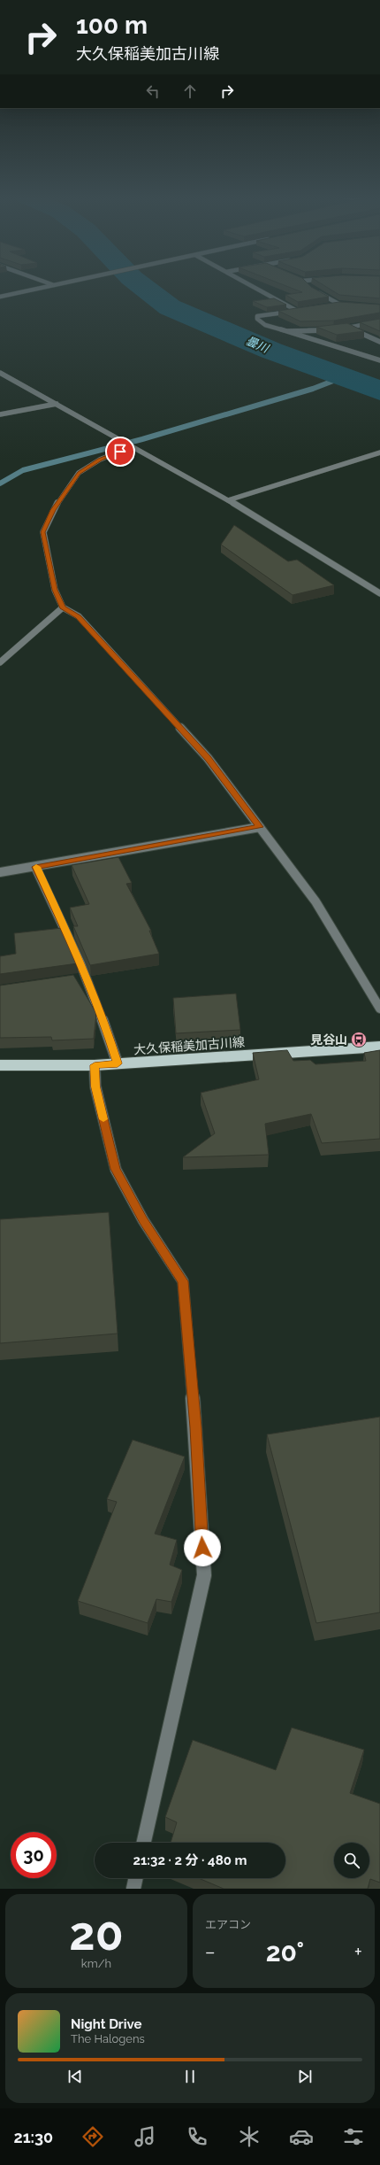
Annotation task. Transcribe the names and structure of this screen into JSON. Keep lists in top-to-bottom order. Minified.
{"streets":{"main road":["大久保稲美加古川線"]},"water":["曇川"],"places":{"bus stop":["見谷山"]},"page":{"turn":["100 m","大久保稲美加古川線"],"limit":"30","trip":"21:32 · 2 分 · 480 m","tile":[["20","km/h"],"エアコン"],"heat":["−","20°","+"],"song":["Night Drive","The Halogens"],"tabs":"21:30"}}
